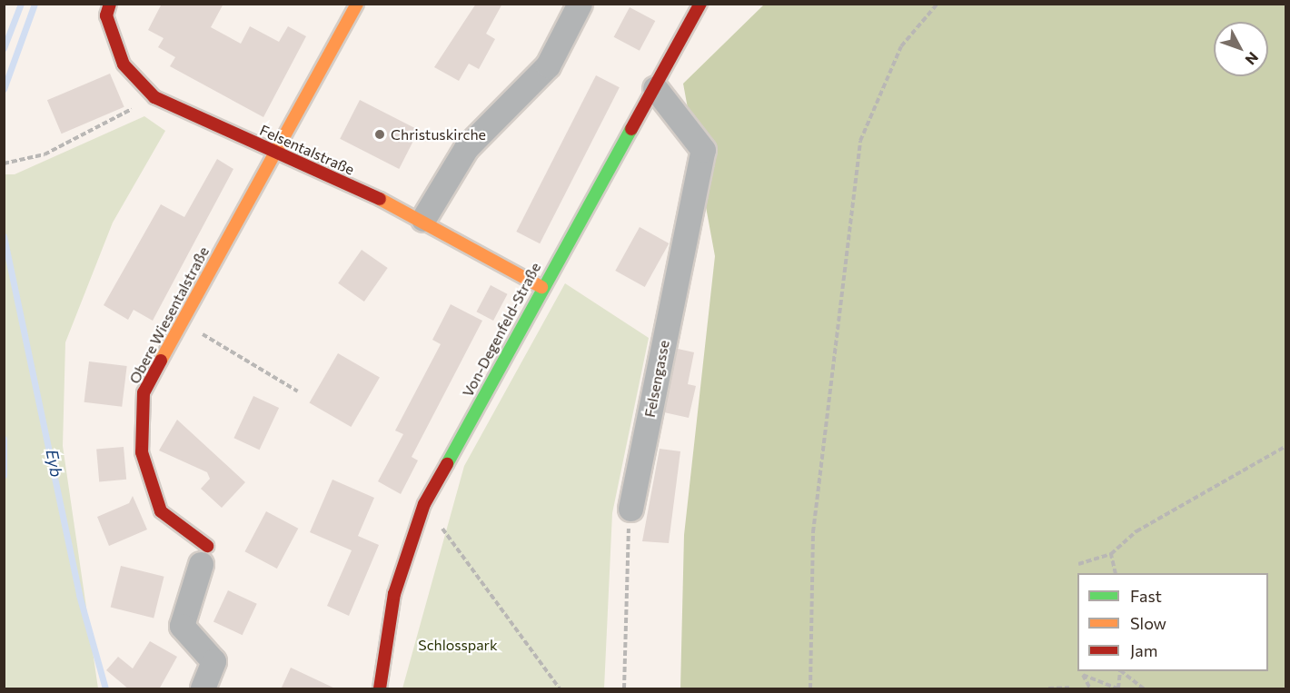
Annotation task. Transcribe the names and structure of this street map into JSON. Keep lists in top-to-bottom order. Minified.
{"streets":{"street":["Felsentalstraße","Obere Wiesentalstraße","Von-Degenfeld-Straße","Felsengasse"]},"crossings":[["Felsentalstraße","Obere Wiesentalstraße"],["Felsentalstraße","Von-Degenfeld-Straße"],["Von-Degenfeld-Straße","Felsengasse"]],"water":["Eyb"],"parks":["Schlosspark"],"places":["Christuskirche"],"legend":["Fast","Slow","Jam"],"north":"bottom right"}
